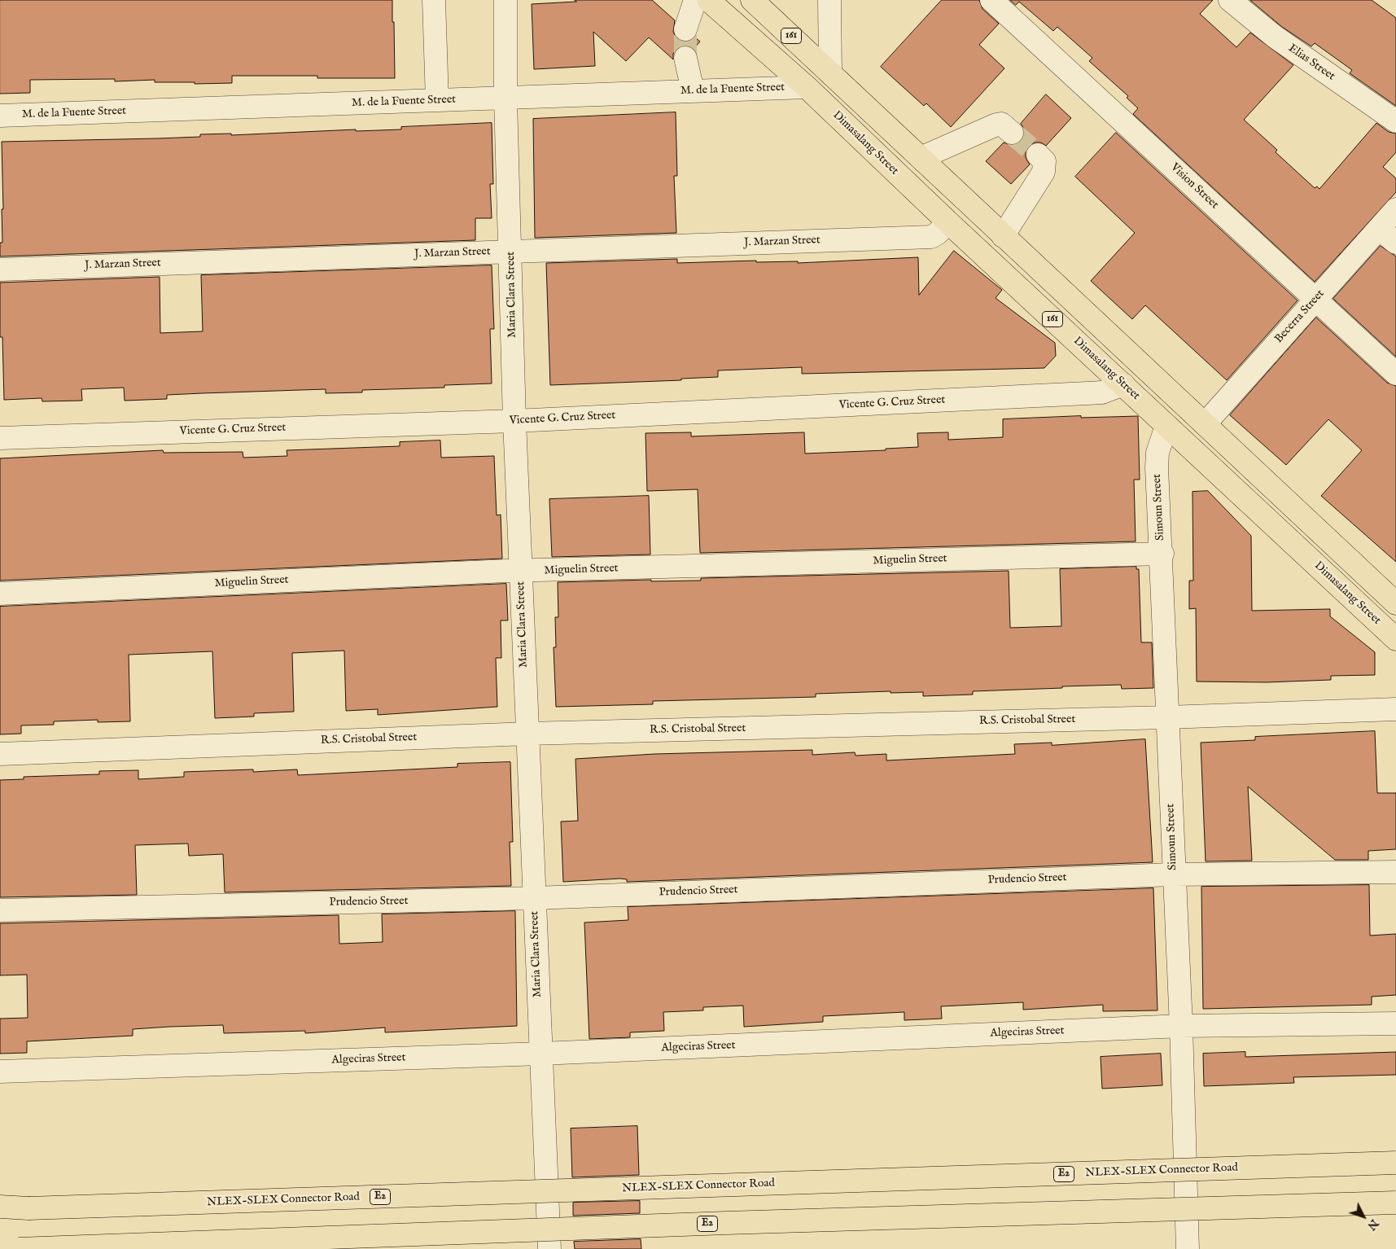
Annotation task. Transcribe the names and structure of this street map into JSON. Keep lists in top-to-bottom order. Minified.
{"streets":{"main road":["161","Dimasalang Street","NLEX-SLEX Connector Road","E2"],"street":["Elias Street","M. de la Fuente Street","Vision Street","J. Marzan Street","Maria Clara Street","Becerra Street","Vicente G. Cruz Street","Simoun Street","Miguelin Street","R.S. Cristobal Street","Prudencio Street","Algeciras Street"]},"crossings":[["161","Becerra Street"],["M. de la Fuente Street","Dimasalang Street"],["M. de la Fuente Street","Maria Clara Street"],["Dimasalang Street","J. Marzan Street"],["Dimasalang Street","Vicente G. Cruz Street"],["Dimasalang Street","Simoun Street"],["Vision Street","Becerra Street"],["J. Marzan Street","Maria Clara Street"],["Maria Clara Street","Vicente G. Cruz Street"],["Maria Clara Street","Miguelin Street"],["Maria Clara Street","R.S. Cristobal Street"],["Maria Clara Street","Prudencio Street"],["Maria Clara Street","Algeciras Street"],["Simoun Street","Miguelin Street"],["Simoun Street","R.S. Cristobal Street"],["Simoun Street","Prudencio Street"],["Simoun Street","Algeciras Street"]],"north":"bottom right"}
